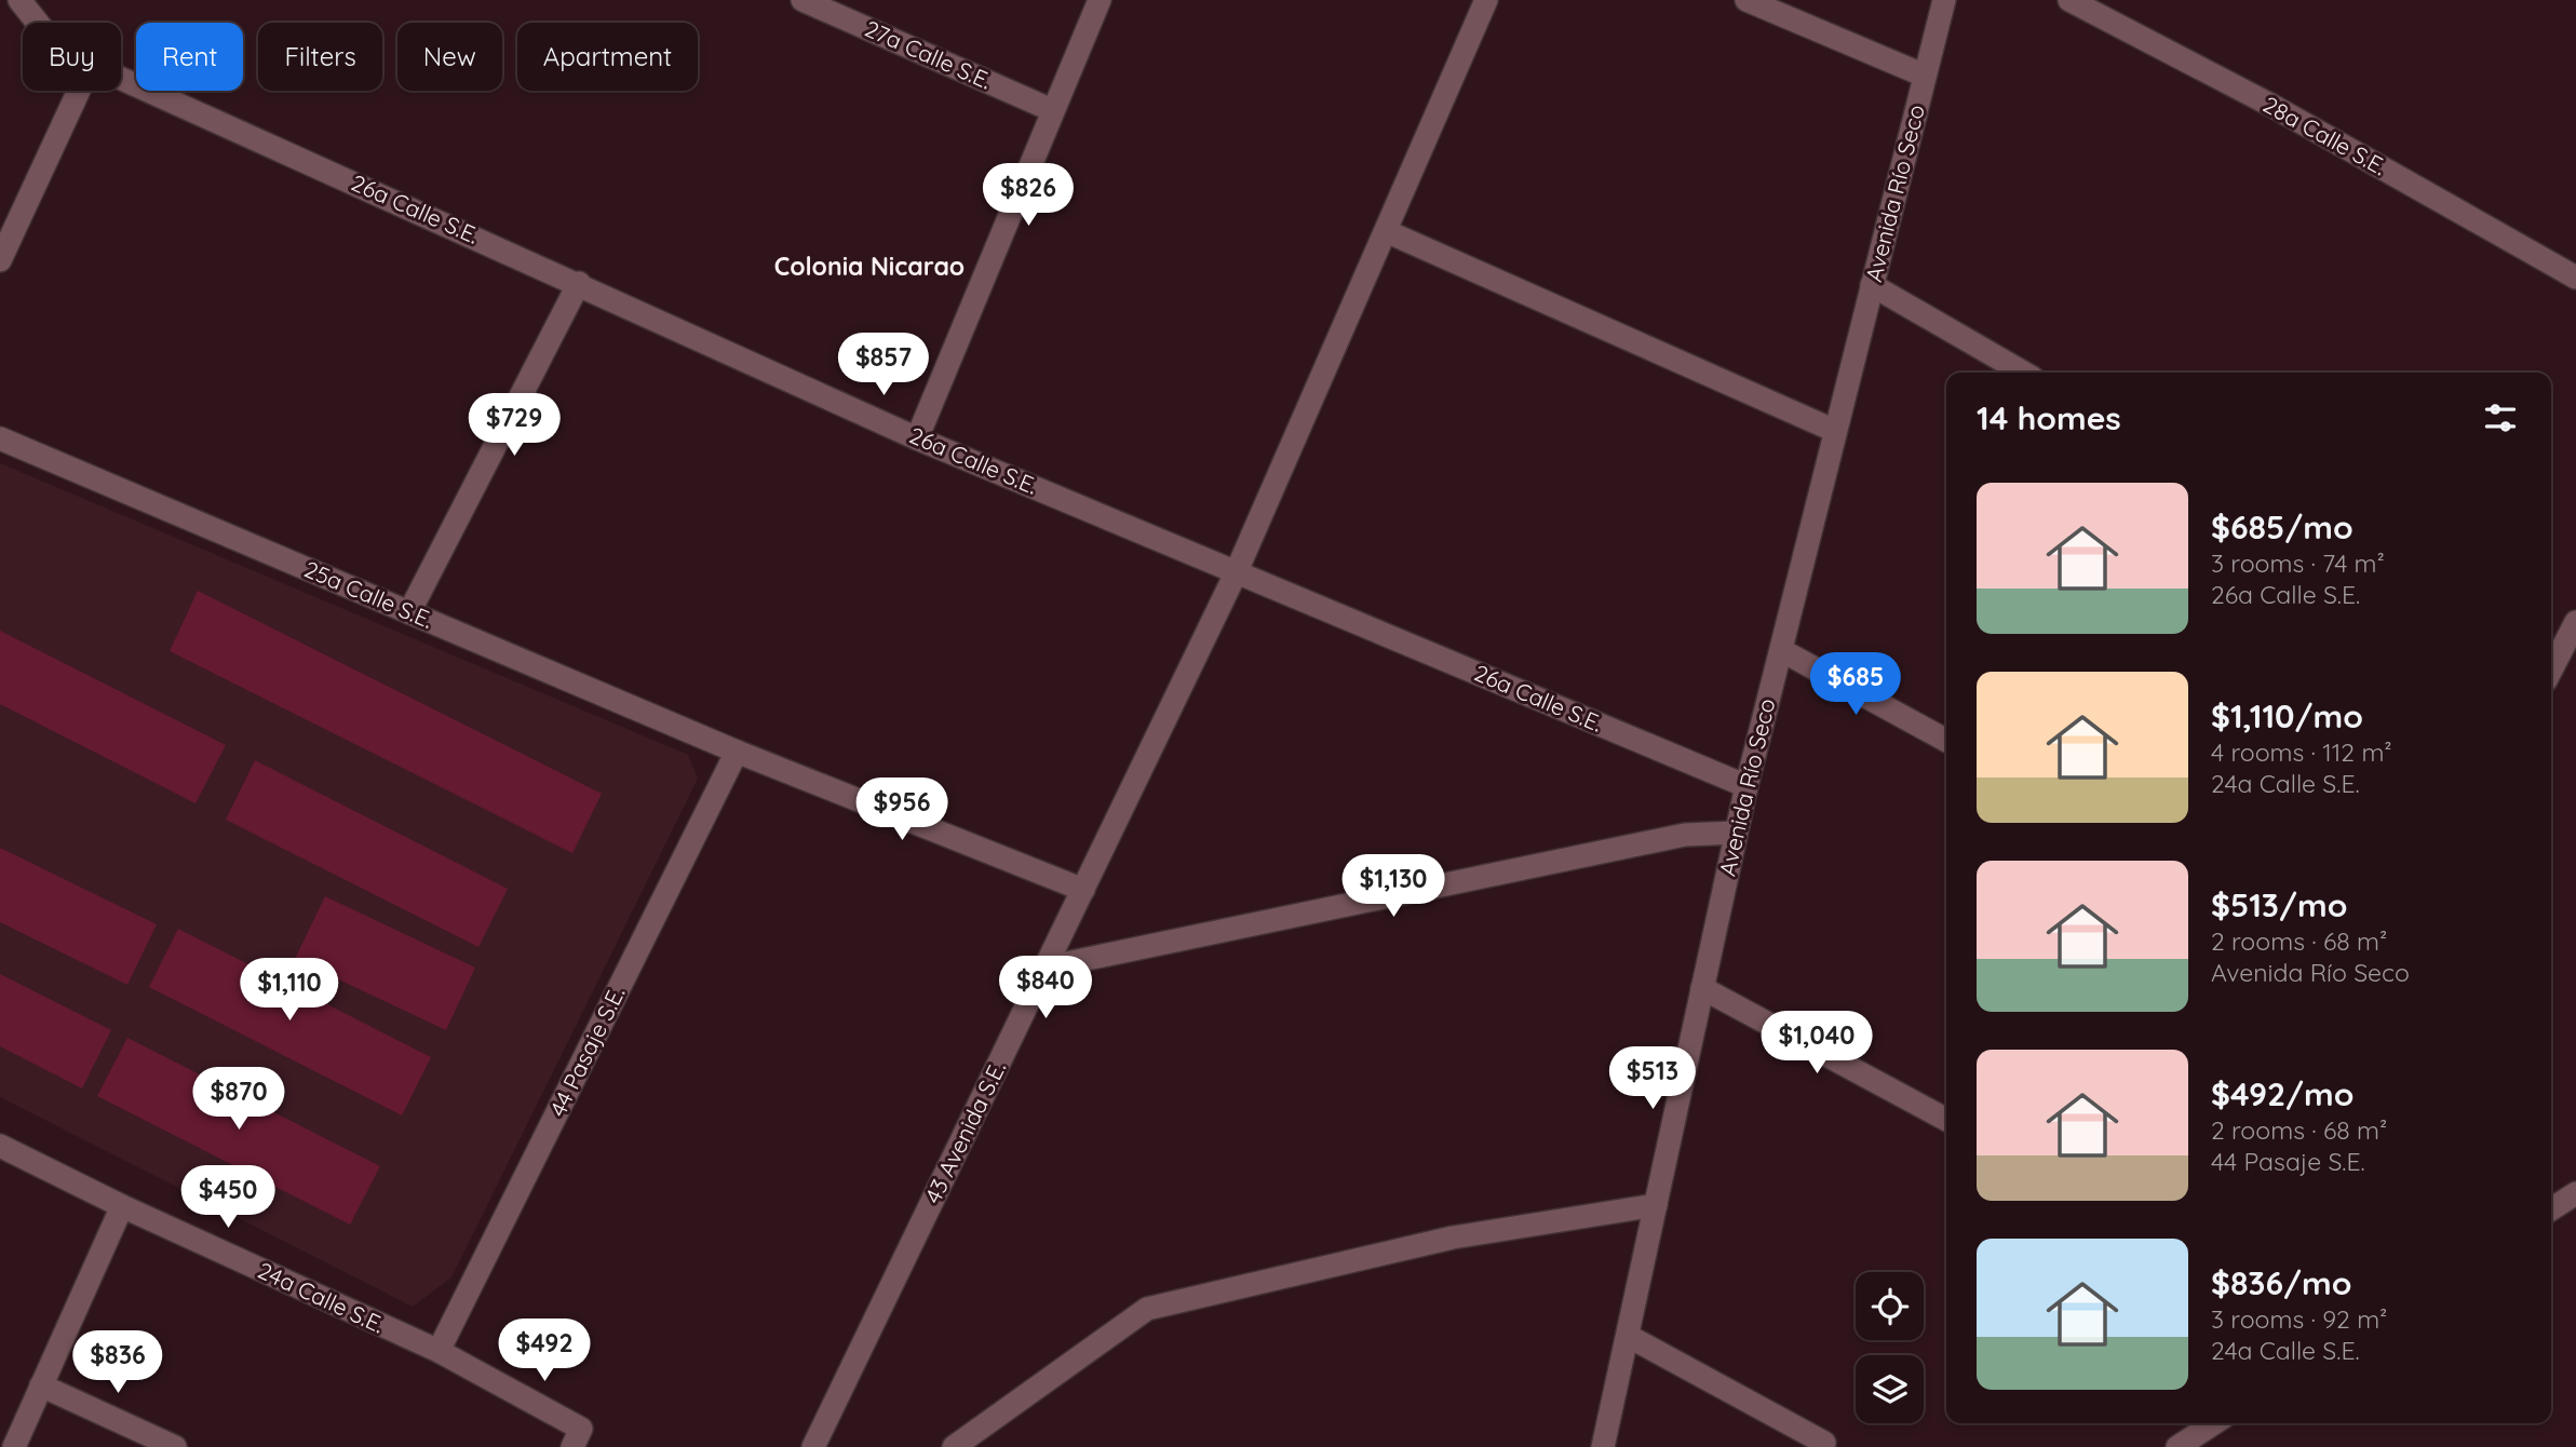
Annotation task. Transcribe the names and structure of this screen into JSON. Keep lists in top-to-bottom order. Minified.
{"streets":{"street":["27a Calle S.E.","28a Calle S.E.","Avenida Río Seco","26a Calle S.E.","25a Calle S.E.","44 Pasaje S.E.","43 Avenida S.E.","24a Calle S.E."]},"crossings":[["Avenida Río Seco","26a Calle S.E."],["26a Calle S.E.","43 Avenida S.E."],["25a Calle S.E.","44 Pasaje S.E."],["25a Calle S.E.","43 Avenida S.E."],["44 Pasaje S.E.","24a Calle S.E."]],"districts":["Colonia Nicarao"],"page":{"chip":["Buy","Rent","Filters","New","Apartment"],"price":["$826","$857","$729","$685","$956","$1,130","$840","$1,110","$1,040","$513","$870","$450","$492","$836"],"heading":"14 homes","list":[{"name":"$685/mo","note":"3 rooms · 74 m² · 26a Calle S.E."},{"name":"$1,110/mo","note":"4 rooms · 112 m² · 24a Calle S.E."},{"name":"$513/mo","note":"2 rooms · 68 m² · Avenida Río Seco"},{"name":"$492/mo","note":"2 rooms · 68 m² · 44 Pasaje S.E."},{"name":"$836/mo","note":"3 rooms · 92 m² · 24a Calle S.E."}]}}
